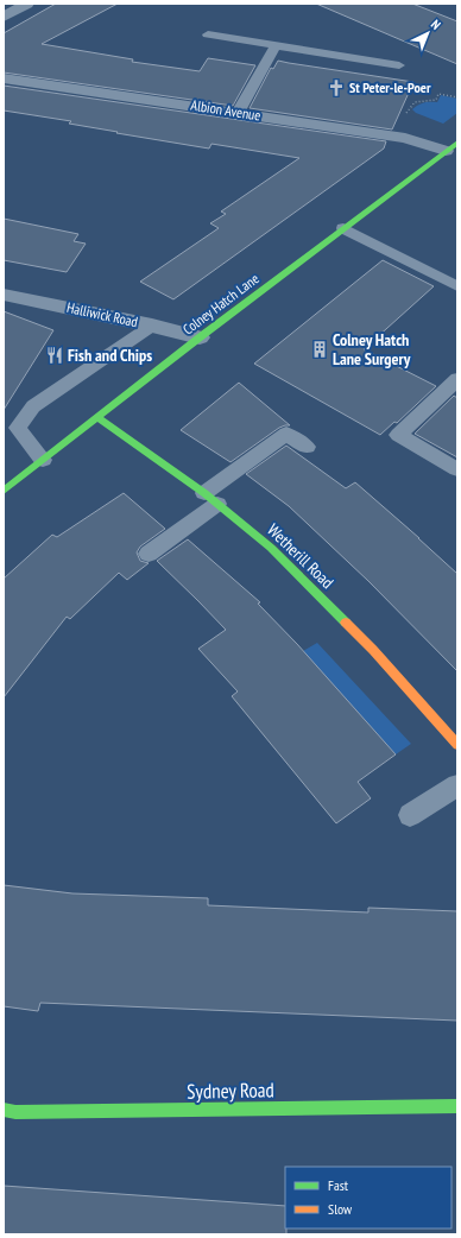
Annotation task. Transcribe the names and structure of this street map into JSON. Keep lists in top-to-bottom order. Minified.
{"streets":{"main road":["Colney Hatch Lane","Wetherill Road","Sydney Road"],"street":["Albion Avenue","Halliwick Road"]},"crossings":[["Albion Avenue","Colney Hatch Lane"],["Colney Hatch Lane","Halliwick Road"],["Colney Hatch Lane","Wetherill Road"]],"places":{"church":["St Peter-le-Poer"],"building":["Colney Hatch Lane Surgery"],"restaurant":["Fish and Chips"]},"legend":["Fast","Slow"],"north":"top right"}
